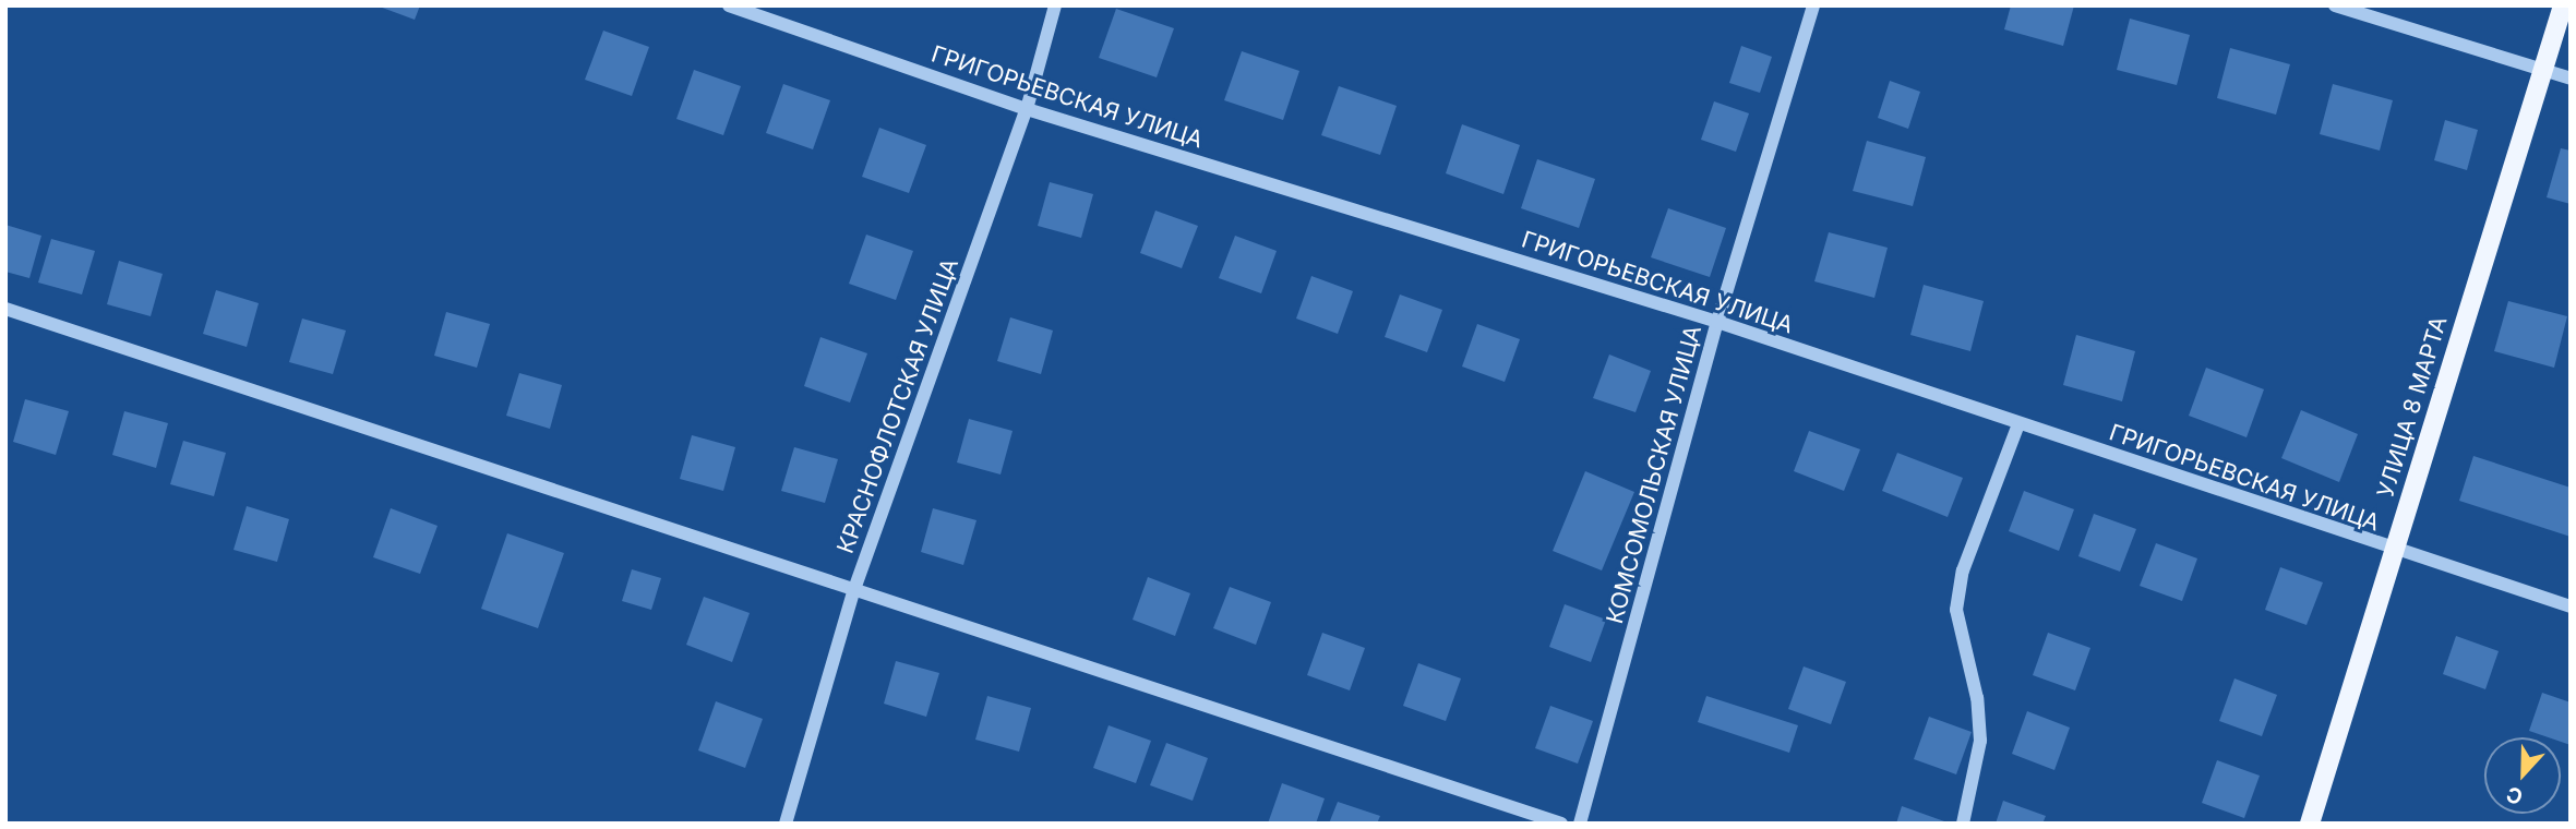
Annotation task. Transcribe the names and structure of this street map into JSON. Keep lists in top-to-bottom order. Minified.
{"streets":{"main road":["УЛИЦА 8 МАРТА"],"street":["ГРИГОРЬЕВСКАЯ УЛИЦА","КРАСНОФЛОТСКАЯ УЛИЦА","КОМСОМОЛЬСКАЯ УЛИЦА"]},"crossings":[["ГРИГОРЬЕВСКАЯ УЛИЦА","КРАСНОФЛОТСКАЯ УЛИЦА"],["ГРИГОРЬЕВСКАЯ УЛИЦА","УЛИЦА 8 МАРТА"],["ГРИГОРЬЕВСКАЯ УЛИЦА","КОМСОМОЛЬСКАЯ УЛИЦА"]],"north":"bottom"}
